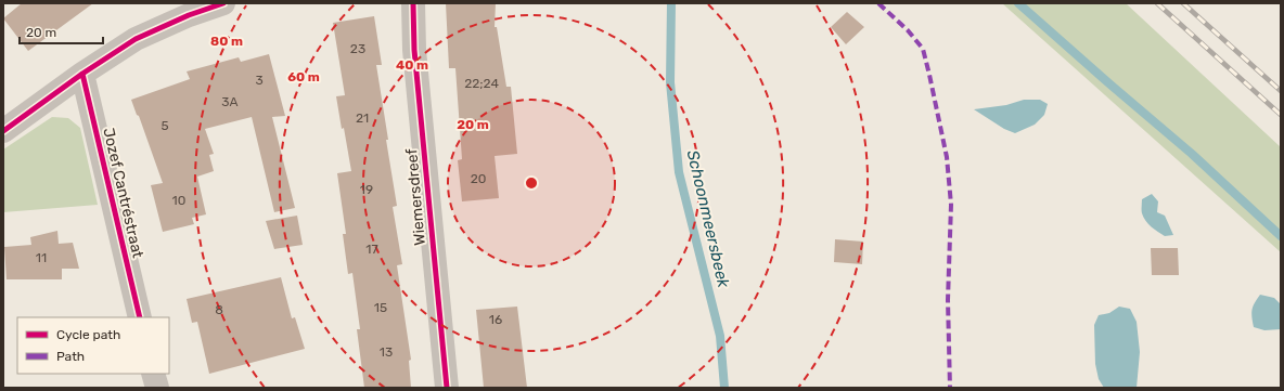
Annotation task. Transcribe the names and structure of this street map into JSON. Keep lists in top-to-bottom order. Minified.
{"streets":{"street":["Jozef Cantréstraat","Wiemersdreef"]},"water":["Schoonmeersbeek"],"house_numbers":["23","3","22;24","3A","21","5","20","19","10","17","11","15","8","16","13"],"legend":["Cycle path","Path"],"scale_bar":"20 m","rings":["80 m","40 m","60 m","20 m"]}
